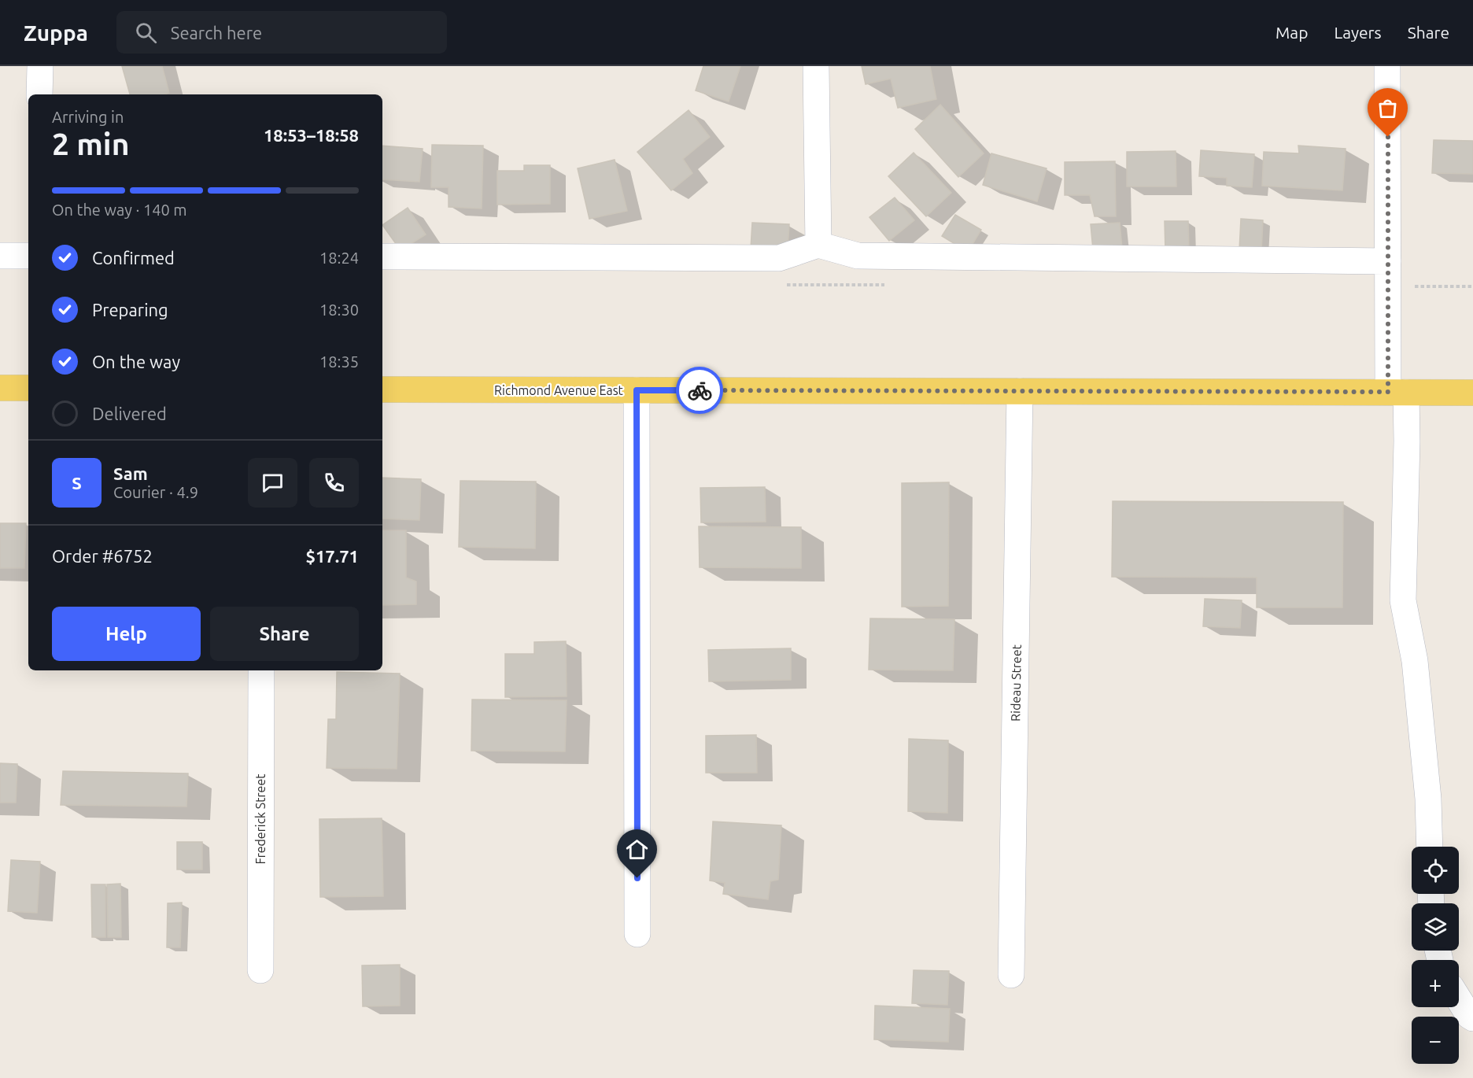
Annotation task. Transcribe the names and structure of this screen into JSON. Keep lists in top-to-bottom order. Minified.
{"streets":{"main road":["Richmond Avenue East"],"street":["Rideau Street","Frederick Street"]},"crossings":[["Richmond Avenue East","Rideau Street"]],"page":{"header":"Zuppa","search":"Search here","nav":["Map","Layers","Share"],"heading":["2 min","Arriving in","18:53–18:58"],"panel":["Sam","Courier · 4.9","Order #6752","$17.71"],"bar":"On the way · 140 m","list":[["Confirmed","18:24"],["Preparing","18:30"],["On the way","18:35"],"Delivered"],"round":"S","buttons":["Help","Share"],"map_buttons":["+","−"]}}
